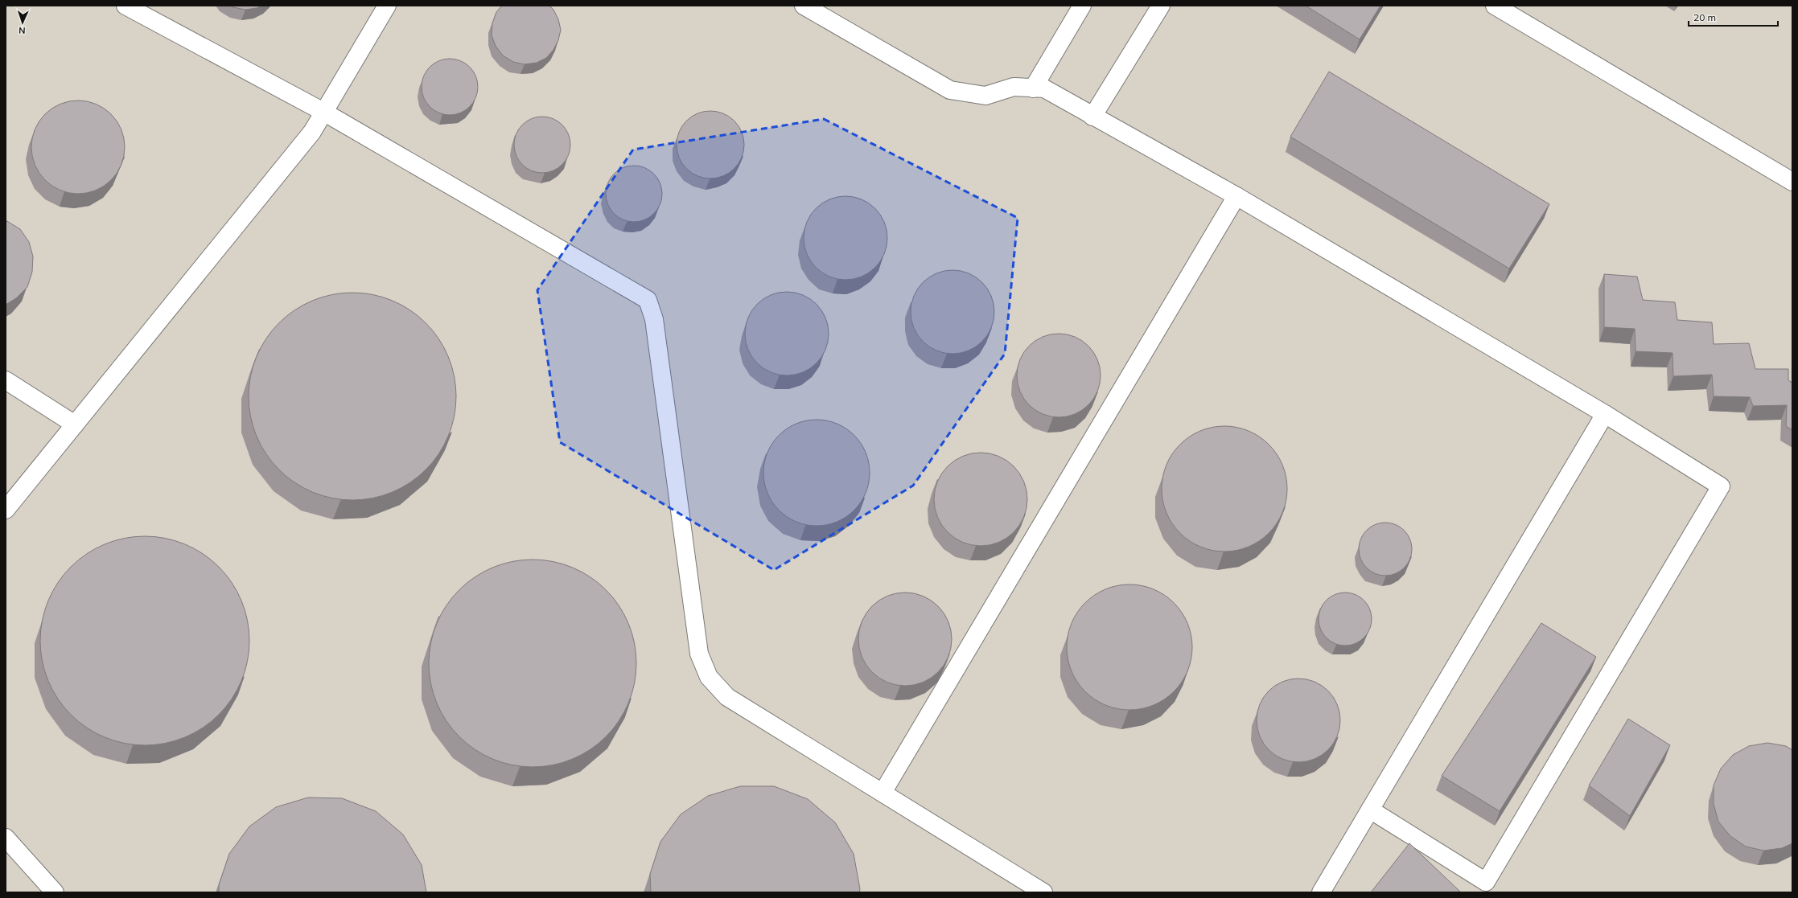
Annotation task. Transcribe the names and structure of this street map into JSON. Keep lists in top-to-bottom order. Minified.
{"scale_bar":"20 m","north":"bottom"}
